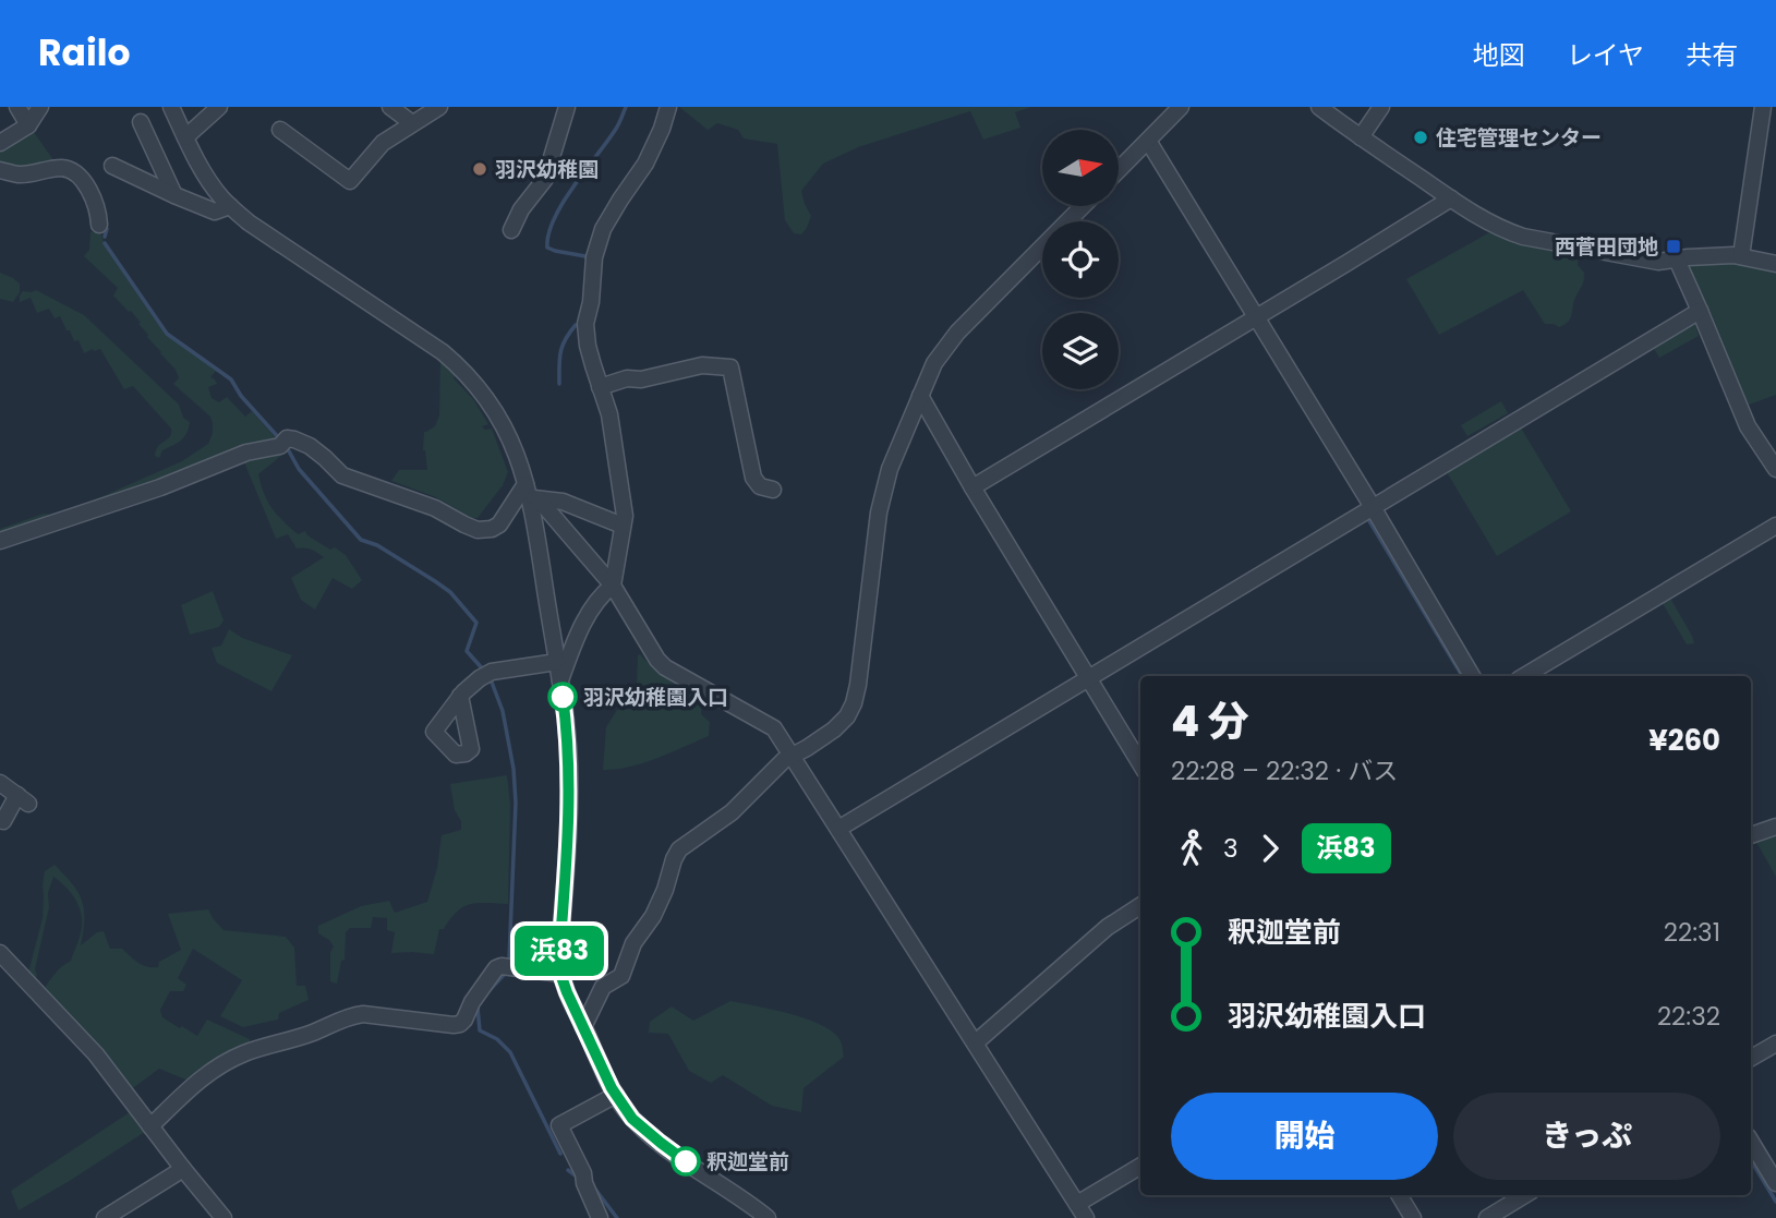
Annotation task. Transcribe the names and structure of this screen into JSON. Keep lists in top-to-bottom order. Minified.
{"places":{"other":["住宅管理センター","羽沢幼稚園","羽沢幼稚園入口","釈迦堂前"],"transit":["西菅田団地"]},"lines":["bus line 浜83"],"north":"right","page":{"header":"Railo","nav":["地図","レイヤ","共有"],"on_map":"浜83","heading":["4 分","22:28 – 22:32 · バス","¥260"],"legs":["3","浜83"],"list":[{"name":"釈迦堂前","value":"22:31"},{"name":"羽沢幼稚園入口","value":"22:32"}],"buttons":["開始","きっぷ"]}}
